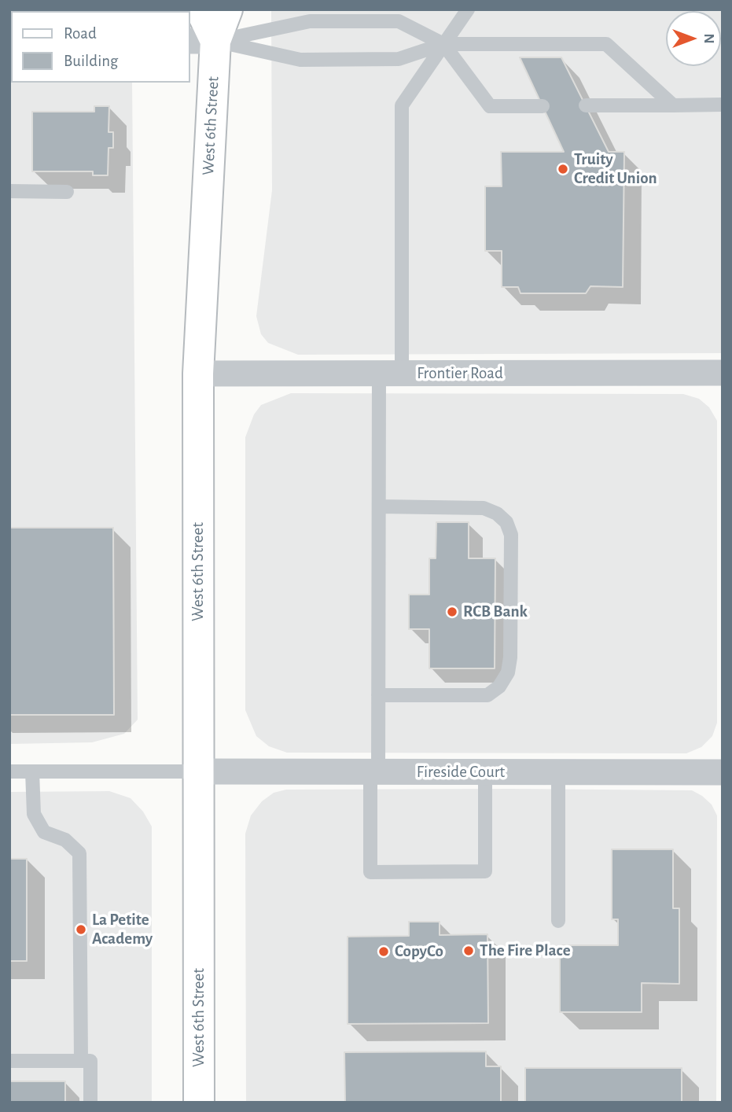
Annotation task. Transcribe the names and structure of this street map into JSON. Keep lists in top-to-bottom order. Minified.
{"streets":{"main road":["West 6th Street"],"street":["Frontier Road","Fireside Court"]},"crossings":[["West 6th Street","Frontier Road"],["West 6th Street","Fireside Court"]],"places":["Truity Credit Union","RCB Bank","La Petite Academy","The Fire Place","CopyCo"],"legend":["Road","Building"],"north":"right"}
